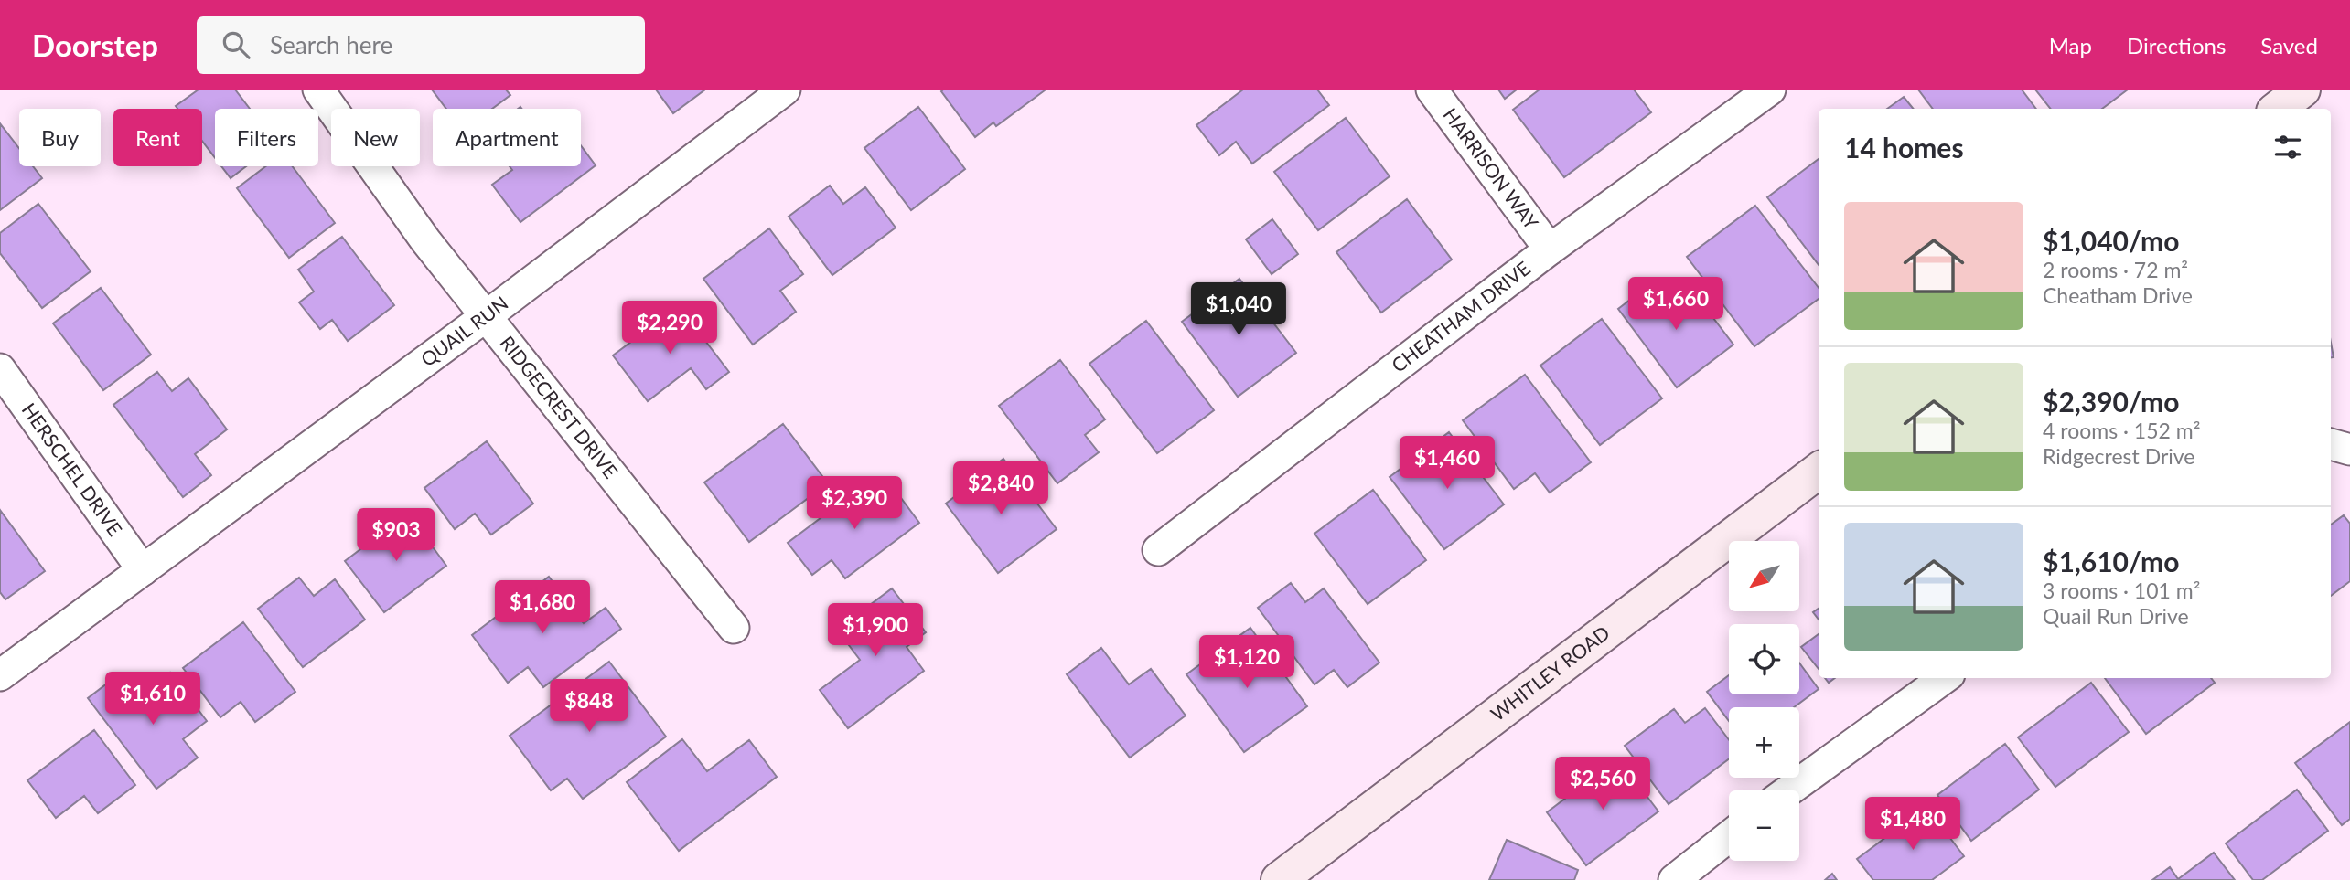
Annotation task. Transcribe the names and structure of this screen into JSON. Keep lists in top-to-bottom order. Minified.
{"streets":{"street":["HARRISON WAY","CHEATHAM DRIVE","QUAIL RUN","RIDGECREST DRIVE","HERSCHEL DRIVE","WHITLEY ROAD"]},"crossings":[["HARRISON WAY","CHEATHAM DRIVE"],["QUAIL RUN","RIDGECREST DRIVE"],["QUAIL RUN","HERSCHEL DRIVE"]],"north":"bottom left","page":{"header":"Doorstep","search":"Search here","nav":["Map","Directions","Saved"],"chip":["Buy","Rent","Filters","New","Apartment"],"heading":"14 homes","list":[{"name":"$1,040/mo","note":"2 rooms · 72 m² · Cheatham Drive"},{"name":"$2,390/mo","note":"4 rooms · 152 m² · Ridgecrest Drive"},{"name":"$1,610/mo","note":"3 rooms · 101 m² · Quail Run Drive"}],"price":["$1,660","$1,040","$2,290","$1,460","$2,840","$2,390","$903","$1,680","$1,900","$1,120","$1,610","$848","$2,560","$1,480"],"map_buttons":["+","−"]}}
